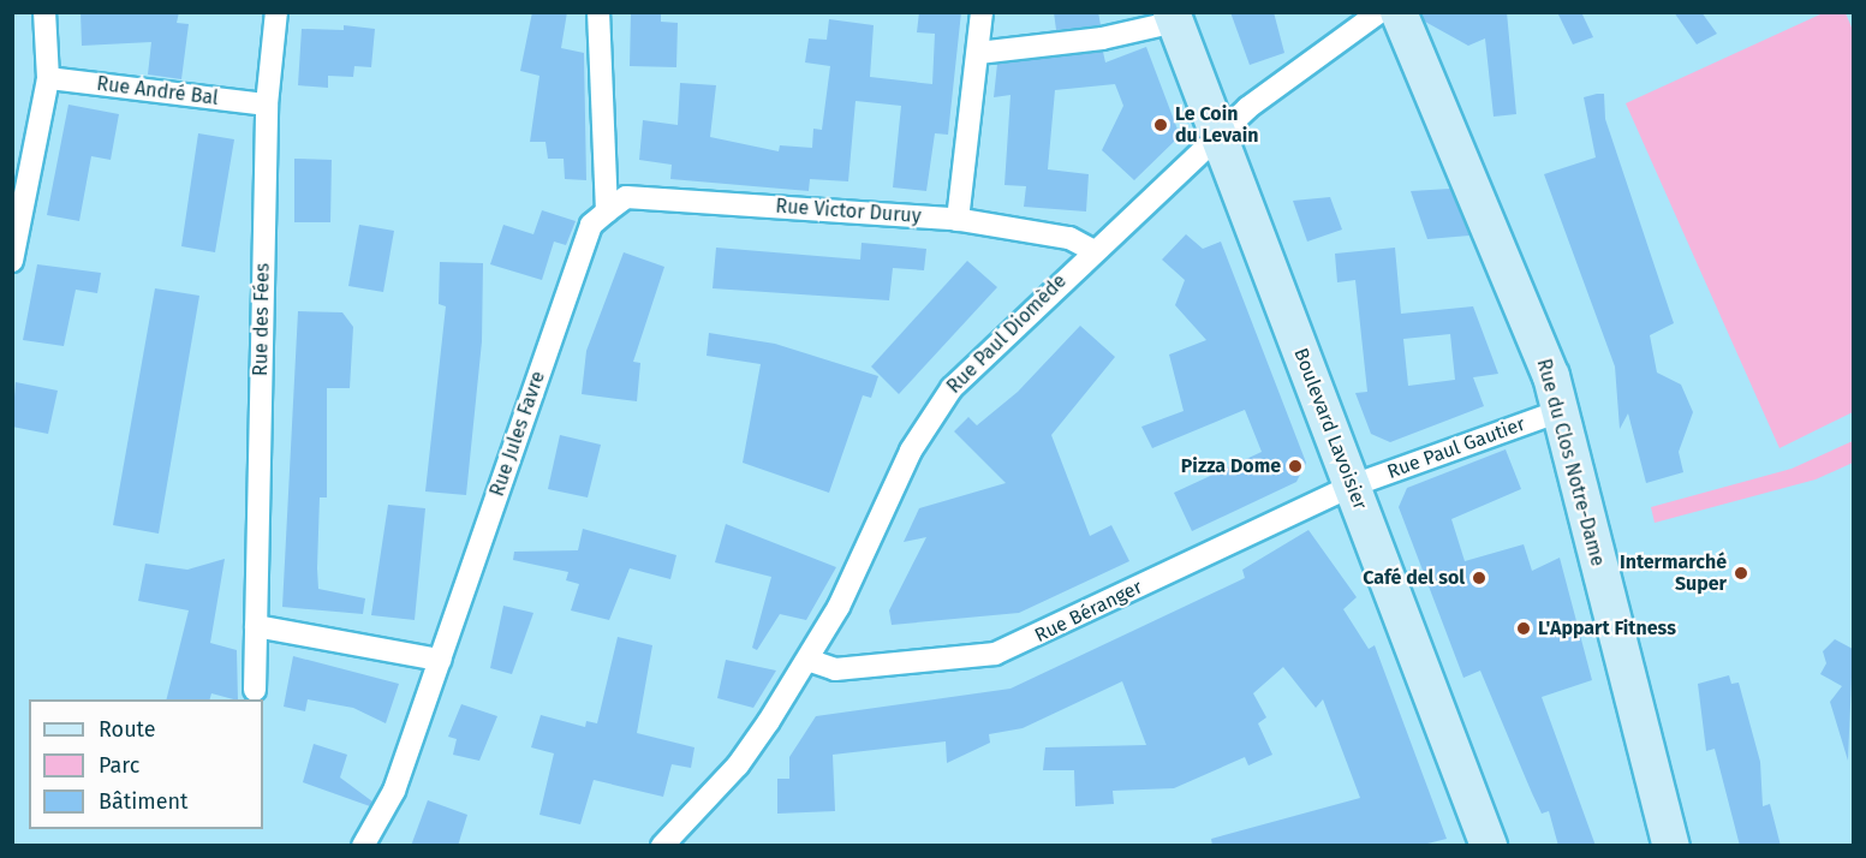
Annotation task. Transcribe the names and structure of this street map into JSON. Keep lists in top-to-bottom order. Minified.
{"streets":{"main road":["Boulevard Lavoisier","Rue du Clos Notre-Dame"],"street":["Rue André Bal","Rue Victor Duruy","Rue des Fées","Rue Paul Diomède","Rue Jules Favre","Rue Paul Gautier","Rue Béranger"]},"crossings":[["Rue André Bal","Rue des Fées"],["Rue Victor Duruy","Rue Paul Diomède"],["Rue Victor Duruy","Rue Jules Favre"],["Rue Paul Diomède","Boulevard Lavoisier"],["Rue Paul Diomède","Rue Béranger"],["Boulevard Lavoisier","Rue Paul Gautier"],["Boulevard Lavoisier","Rue Béranger"],["Rue Paul Gautier","Rue du Clos Notre-Dame"],["Rue Paul Gautier","Rue Béranger"]],"places":["Le Coin du Levain","Pizza Dome","Intermarché Super","Café del sol","L'Appart Fitness"],"legend":["Route","Parc","Bâtiment"]}
